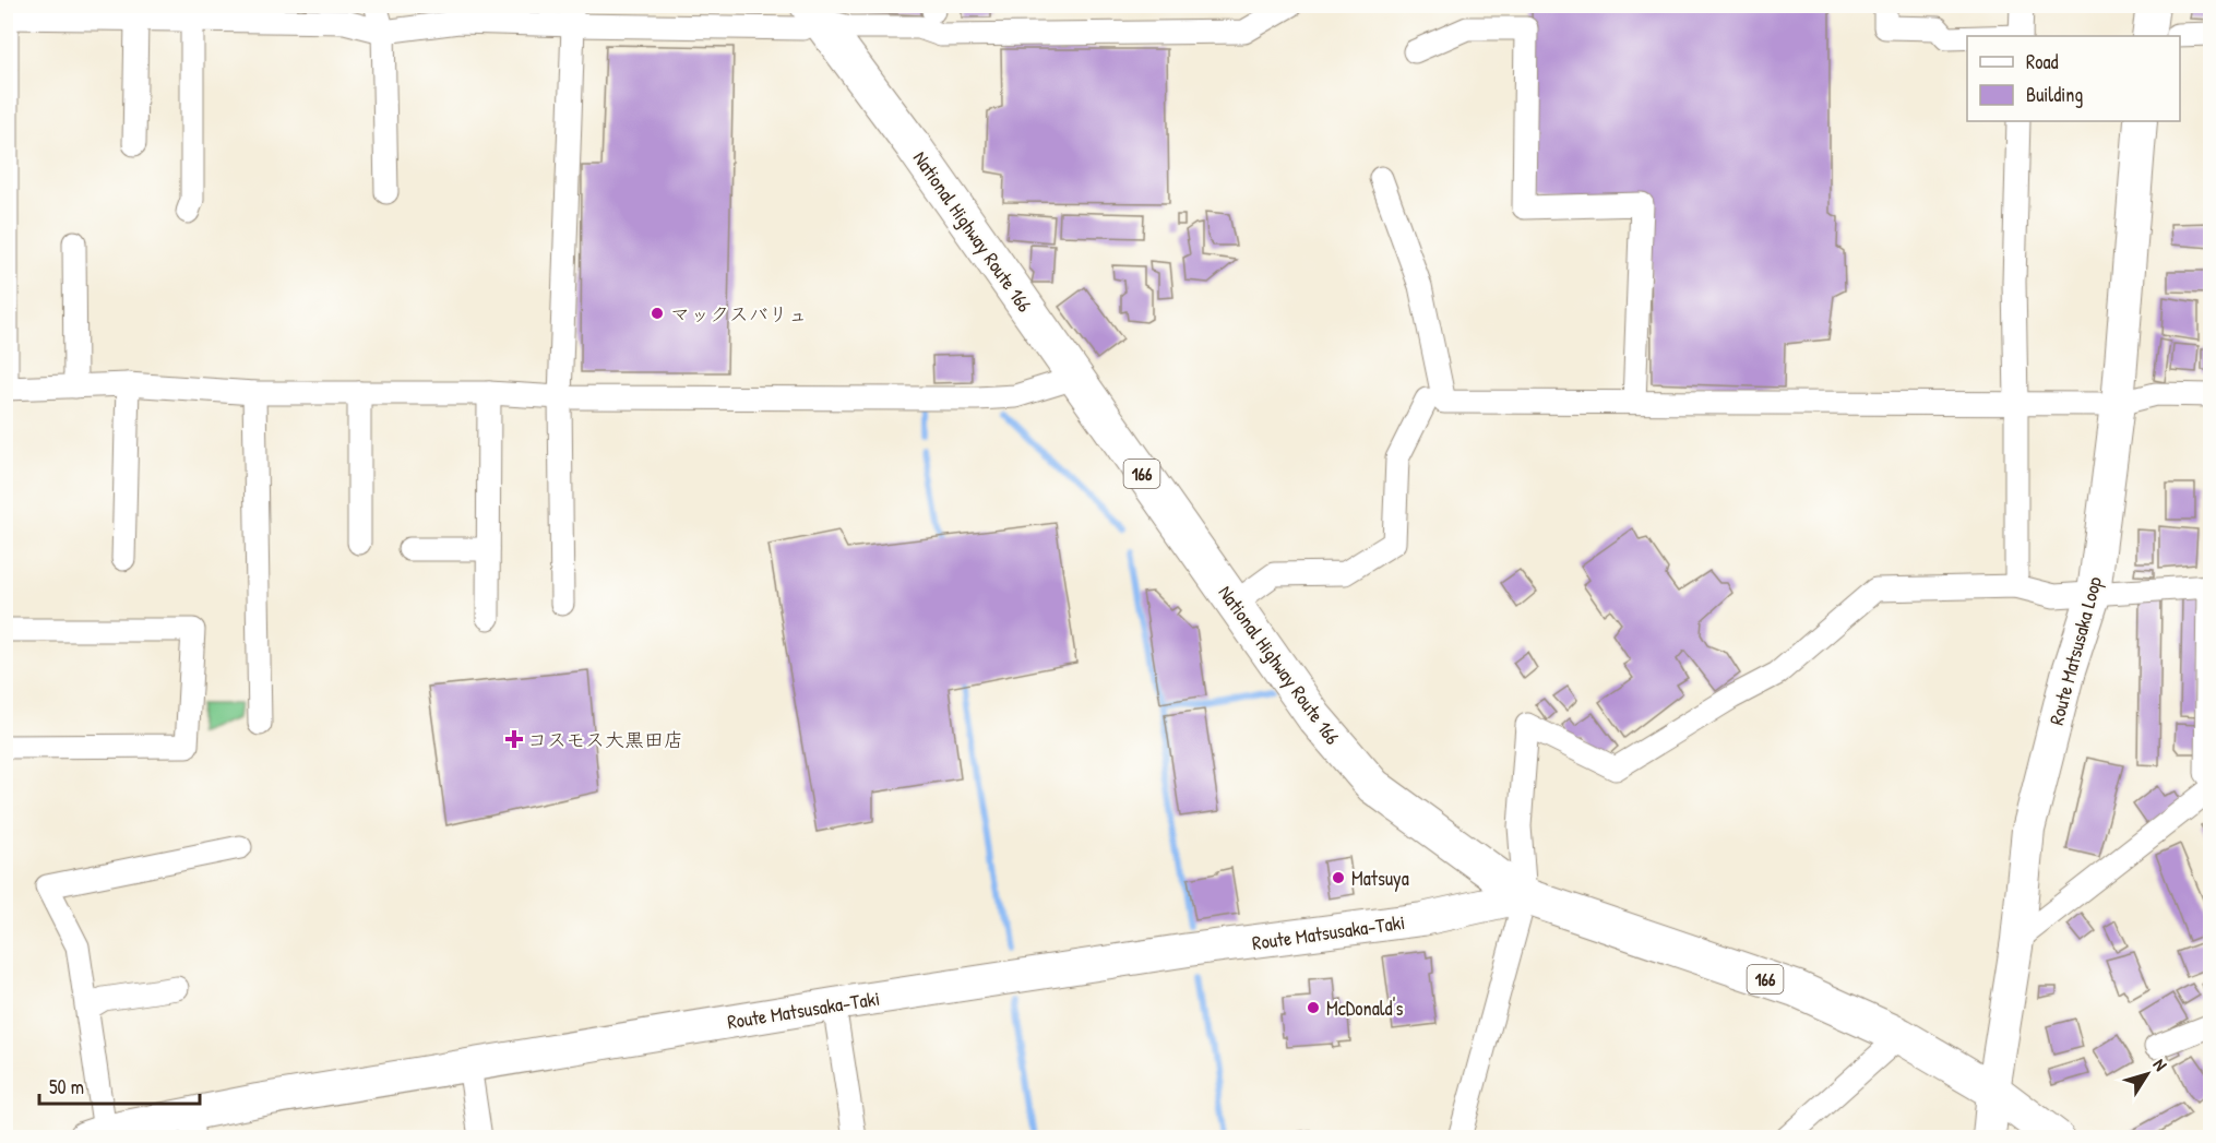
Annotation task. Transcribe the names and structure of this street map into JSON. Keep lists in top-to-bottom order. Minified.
{"streets":{"highway":["National Highway Route 166","166"],"main road":["Route Matsusaka Loop","Route Matsusaka-Taki"]},"crossings":[["National Highway Route 166","Route Matsusaka Loop"],["National Highway Route 166","Route Matsusaka-Taki"]],"places":{"other":["マックスバリュ","Matsuya","McDonald's"],"health":["コスモス大黒田店"]},"legend":["Road","Building"],"scale_bar":"50 m","north":"top right"}
